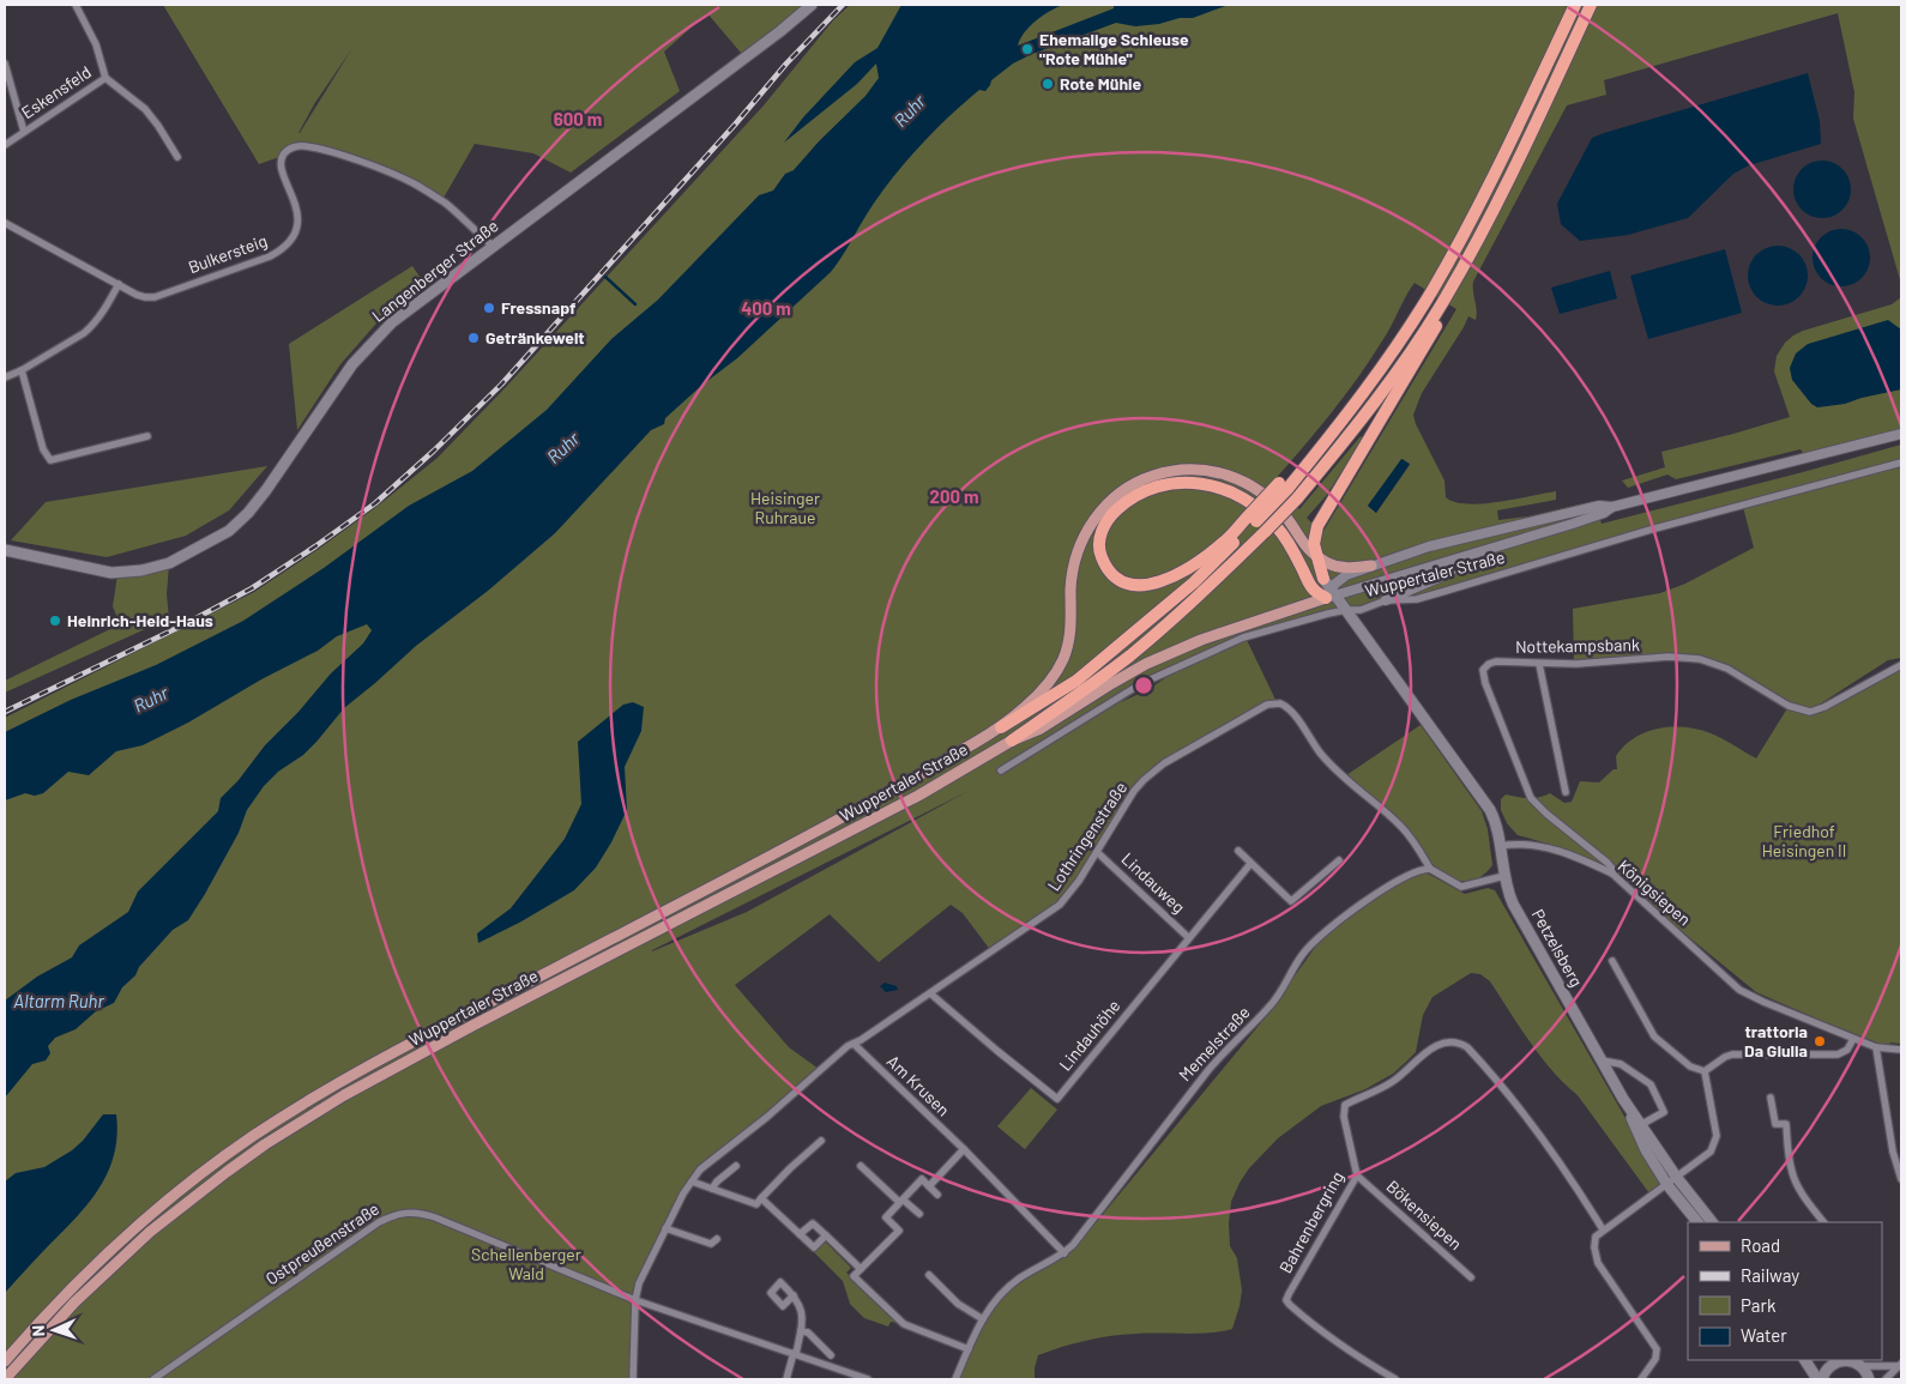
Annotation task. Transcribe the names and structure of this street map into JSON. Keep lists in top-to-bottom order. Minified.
{"streets":{"main road":["Langenberger Straße","Wuppertaler Straße","Petzelsberg"],"street":["Eskensfeld","Bulkersteig","Nottekampsbank","Lothringenstraße","Lindauweg","Königsiepen","Lindauhöhe","Memelstraße","Am Krusen","Bökensiepen","Bahrenbergring","Ostpreußenstraße"]},"crossings":[["Bulkersteig","Langenberger Straße"],["Nottekampsbank","Königsiepen"],["Lothringenstraße","Lindauweg"],["Lothringenstraße","Lindauhöhe"],["Lothringenstraße","Memelstraße"],["Lothringenstraße","Am Krusen"],["Lothringenstraße","Ostpreußenstraße"],["Lindauweg","Lindauhöhe"],["Königsiepen","Petzelsberg"],["Memelstraße","Am Krusen"],["Bökensiepen","Bahrenbergring"]],"water":["Ruhr","Altarm Ruhr"],"parks":["Heisinger Ruhraue","Friedhof Heisingen II","Schellenberger Wald"],"places":["Ehemalige Schleuse \"Rote Mühle\"","Rote Mühle","Fressnapf","Getränkewelt","Heinrich-Held-Haus","trattoria Da Giulia"],"legend":["Road","Railway","Park","Water"],"north":"left","rings":["600 m","400 m","200 m"]}
